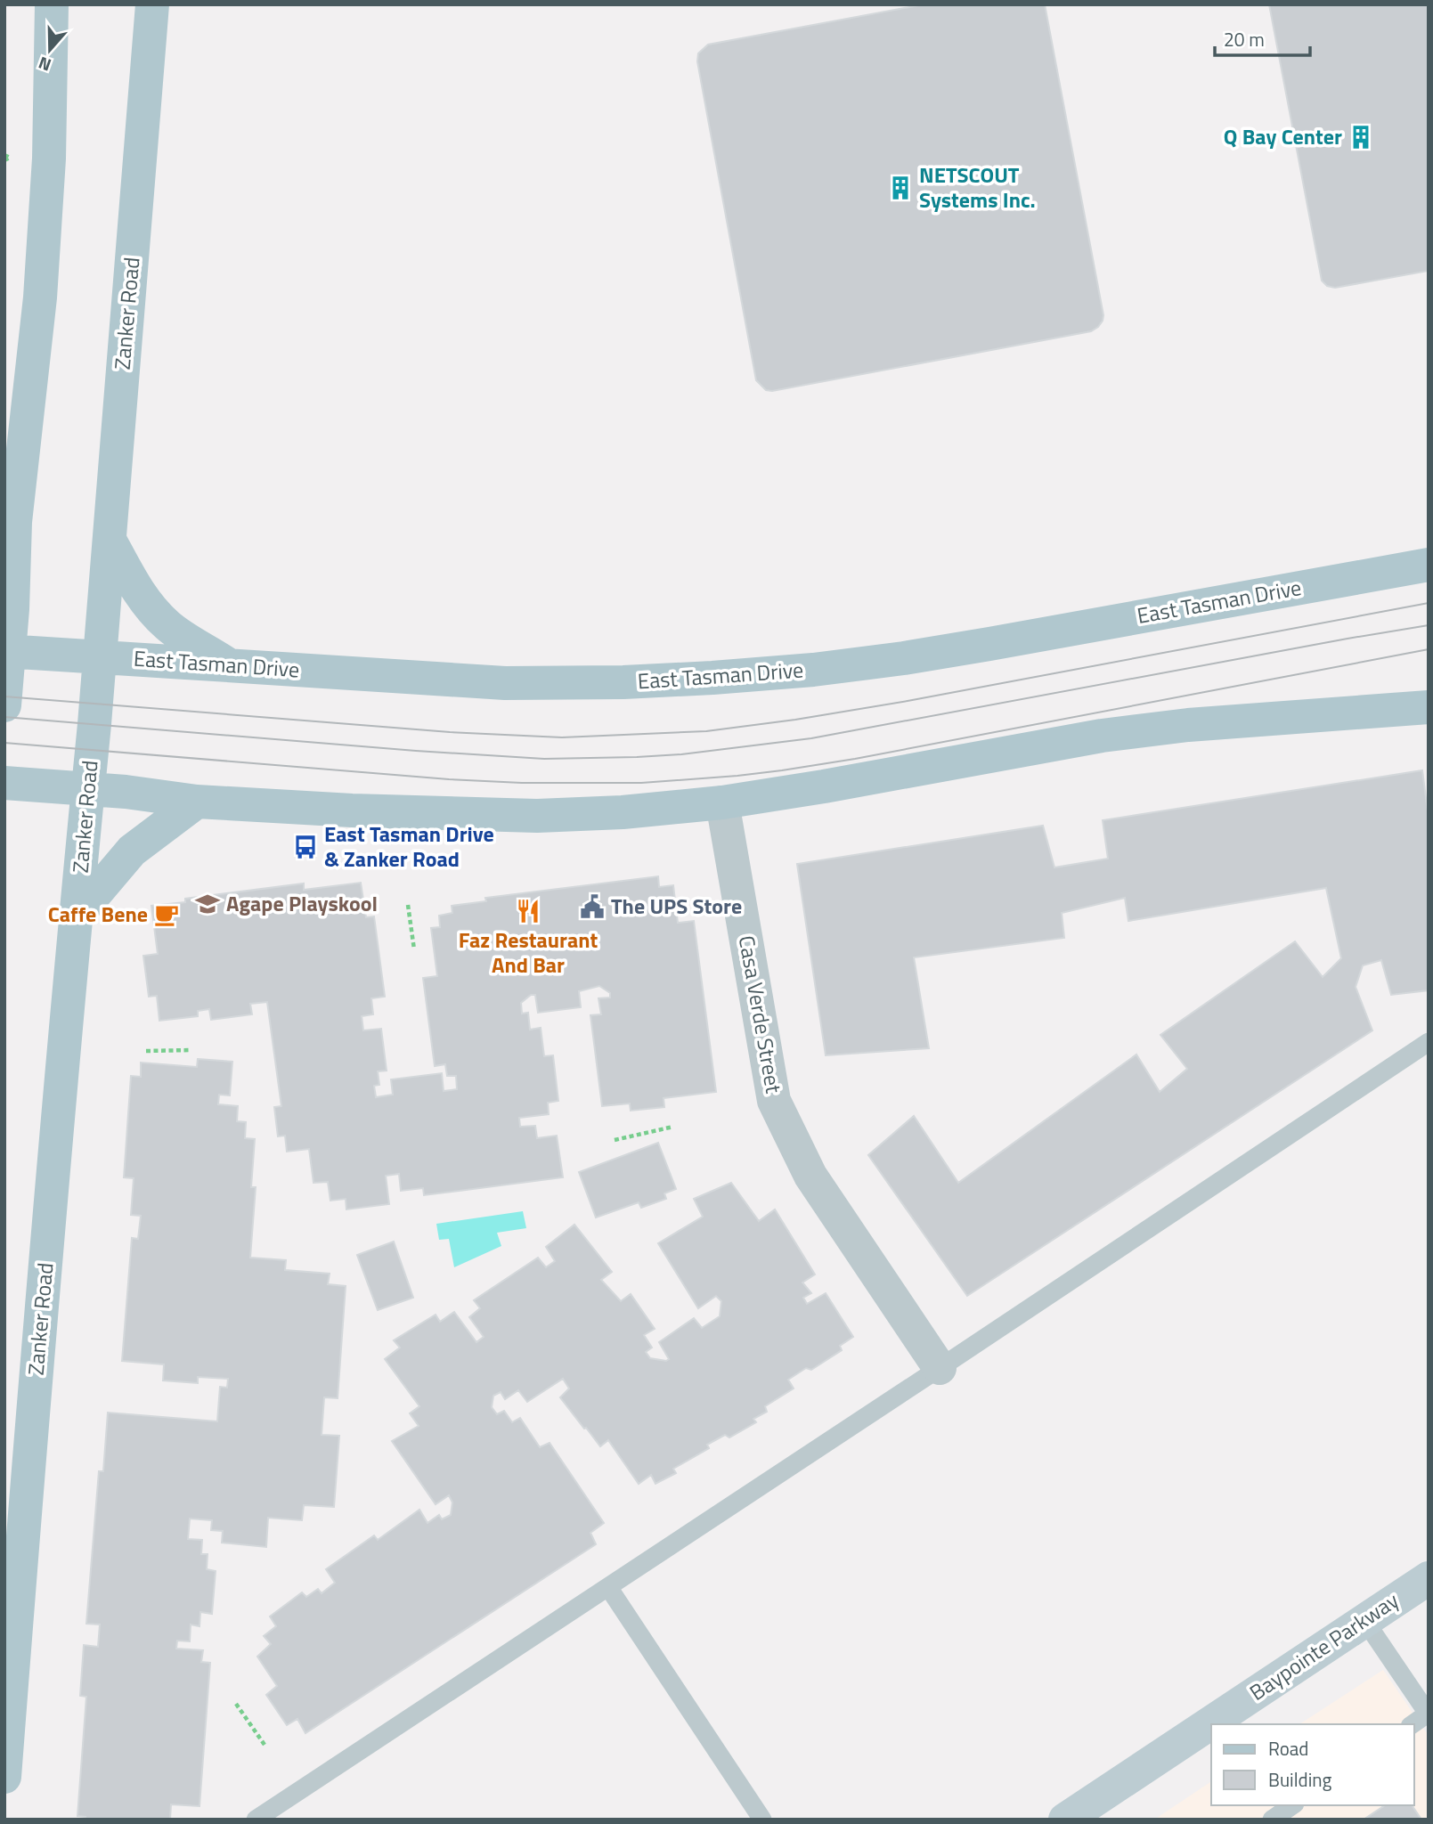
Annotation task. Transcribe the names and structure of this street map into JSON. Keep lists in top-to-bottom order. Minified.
{"streets":{"main road":["Zanker Road","East Tasman Drive","Baypointe Parkway"],"street":["Casa Verde Street"]},"crossings":[["Zanker Road","East Tasman Drive"]],"places":{"building":["Q Bay Center","NETSCOUT Systems Inc."],"bus stop":["East Tasman Drive & Zanker Road"],"school or university":["Agape Playskool"],"public building":["The UPS Store"],"restaurant":["Faz Restaurant And Bar"],"cafe":["Caffe Bene"]},"legend":["Road","Building"],"scale_bar":"20 m","north":"bottom"}
